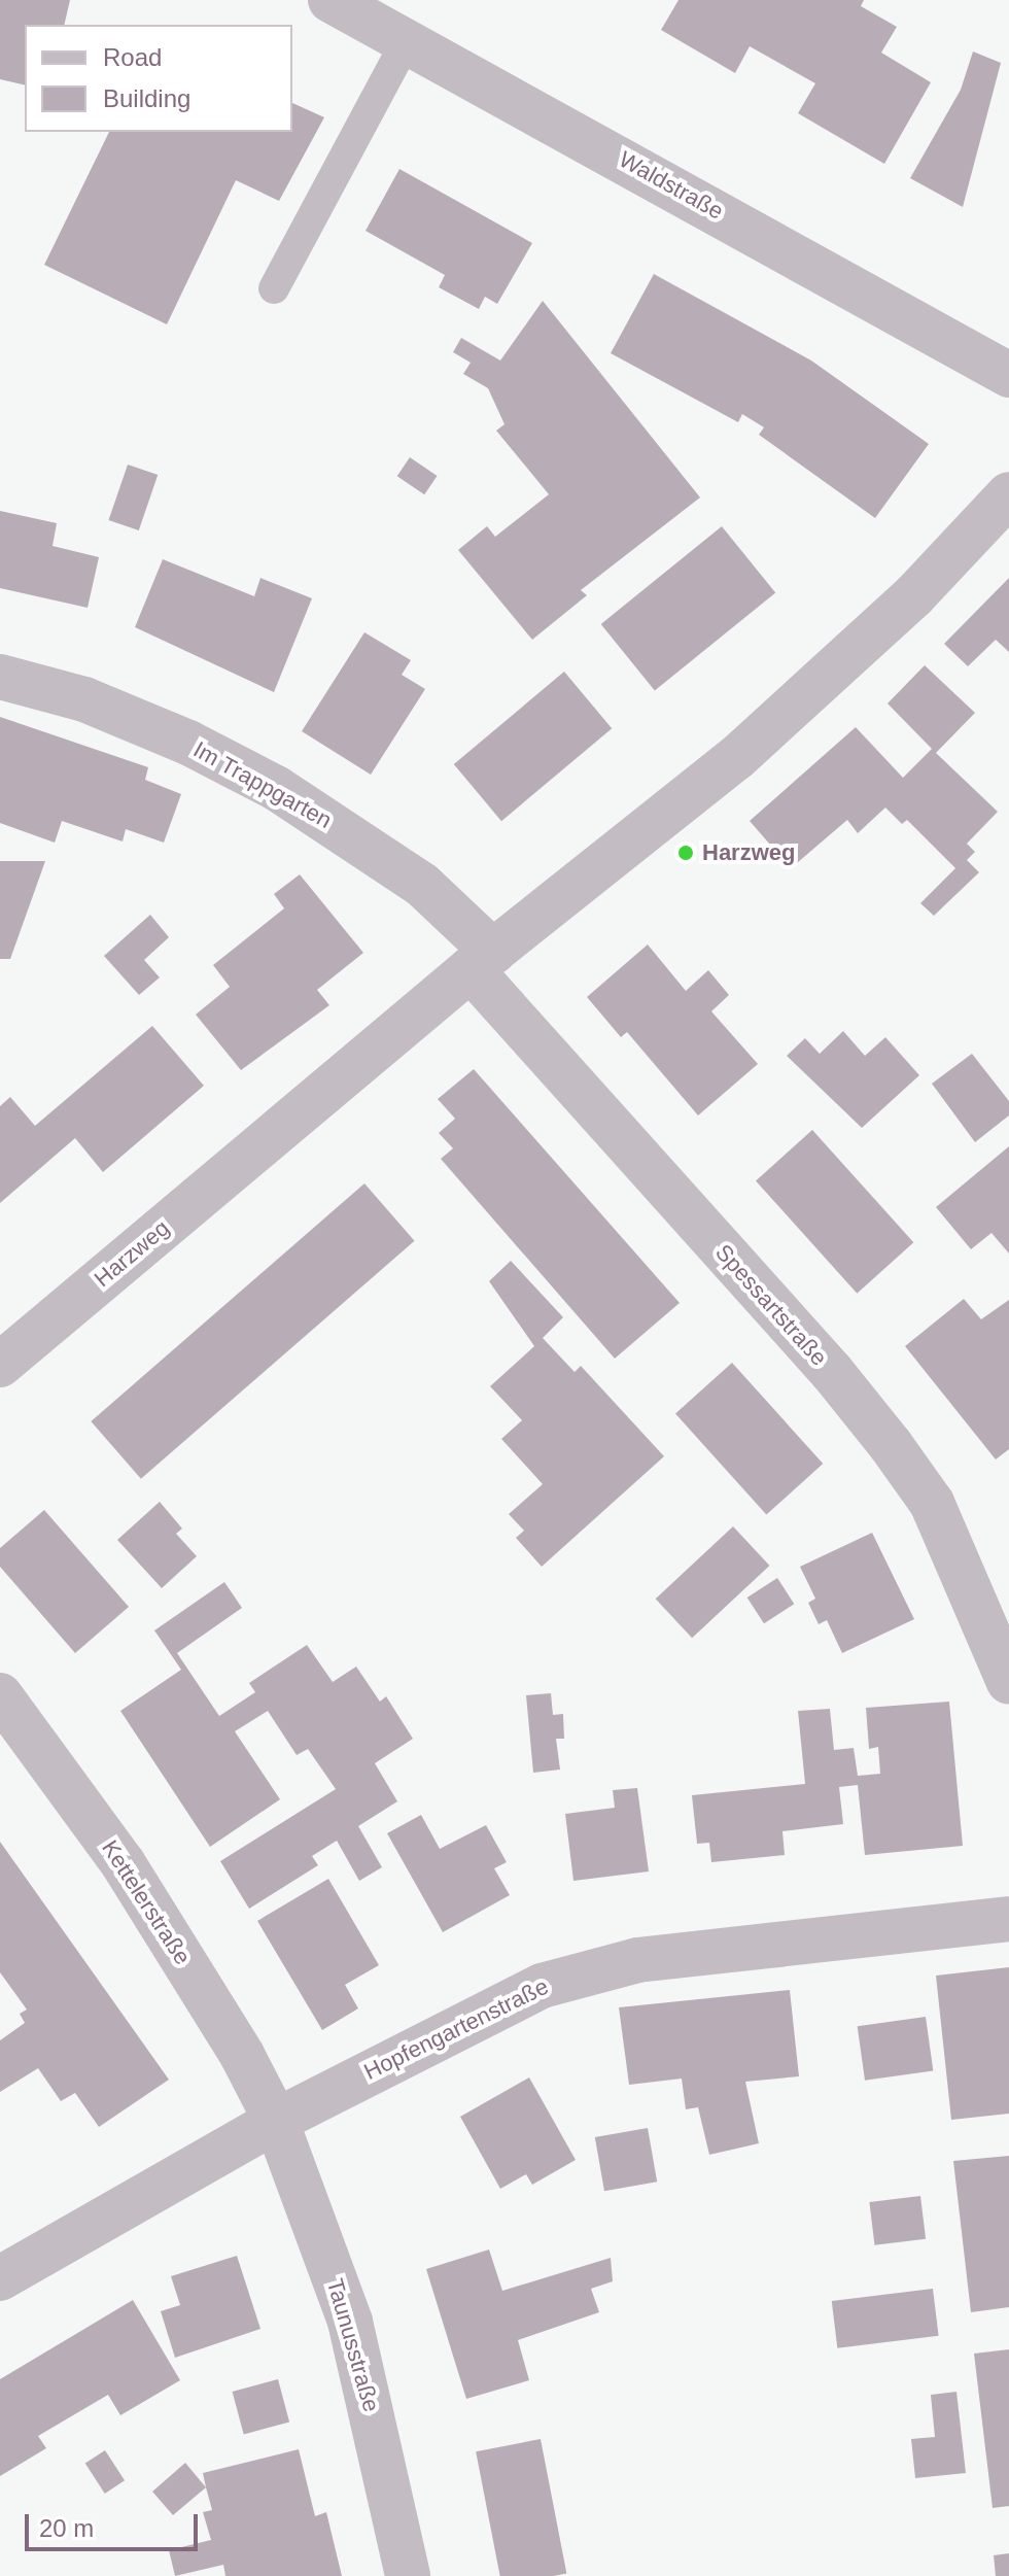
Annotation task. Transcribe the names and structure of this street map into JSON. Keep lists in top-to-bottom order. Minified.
{"streets":{"street":["Waldstraße","Im Trappgarten","Harzweg","Spessartstraße","Kettelerstraße","Hopfengartenstraße","Taunusstraße"]},"crossings":[["Im Trappgarten","Harzweg"],["Im Trappgarten","Spessartstraße"],["Harzweg","Spessartstraße"],["Kettelerstraße","Hopfengartenstraße"],["Kettelerstraße","Taunusstraße"],["Hopfengartenstraße","Taunusstraße"]],"places":["Harzweg"],"legend":["Road","Building"],"scale_bar":"20 m"}
